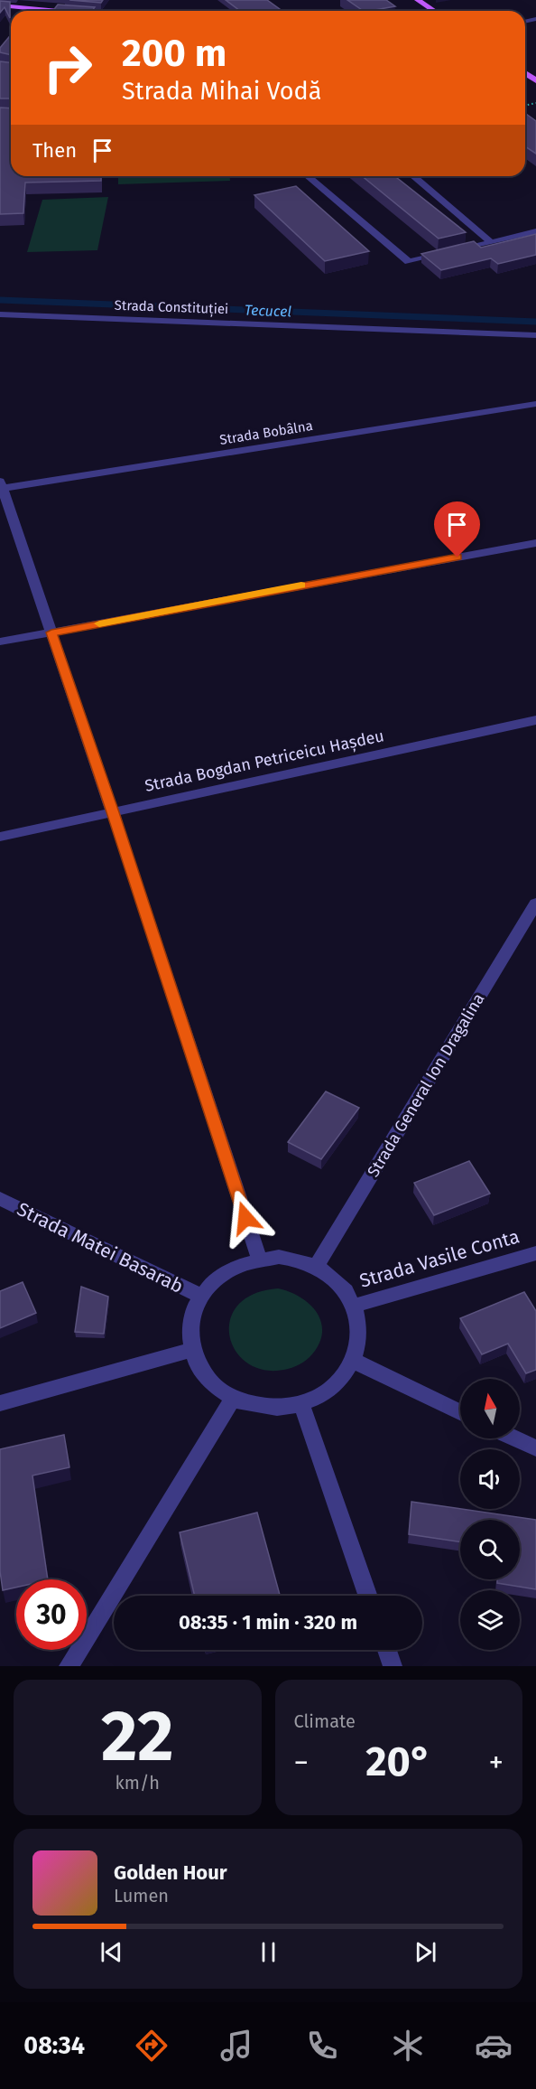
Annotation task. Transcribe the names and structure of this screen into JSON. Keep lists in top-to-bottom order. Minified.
{"streets":{"street":["Strada Constituției","Strada Bobâlna","Strada Bogdan Petriceicu Hașdeu","Strada General Ion Dragalina","Strada Matei Basarab","Strada Vasile Conta"]},"crossings":[["Strada General Ion Dragalina","Strada Matei Basarab"],["Strada General Ion Dragalina","Strada Vasile Conta"],["Strada Matei Basarab","Strada Vasile Conta"]],"water":["Tecucel"],"north":"top","page":{"turn":["200 m","Strada Mihai Vodă"],"then":"Then","limit":"30","trip":"08:35 · 1 min · 320 m","tile":[["22","km/h"],"Climate"],"heat":["−","20°","+"],"song":["Golden Hour","Lumen"],"tabs":"08:34"}}
